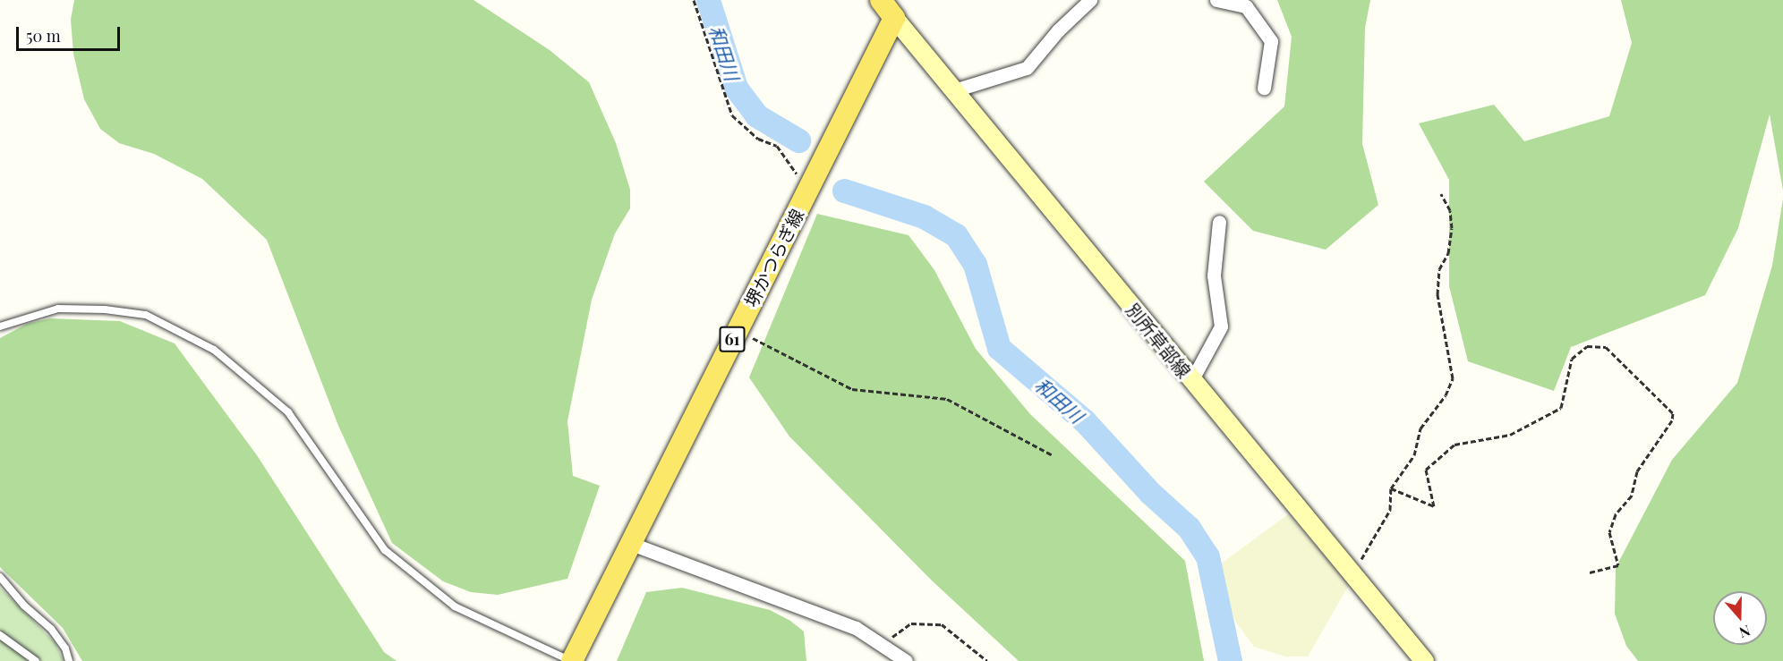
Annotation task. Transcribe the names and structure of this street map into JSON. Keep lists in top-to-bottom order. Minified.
{"streets":{"main road":["堺かつらぎ線","61","別所草部線"]},"crossings":[["堺かつらぎ線","別所草部線"]],"water":["和田川"],"scale_bar":"50 m","north":"bottom"}
